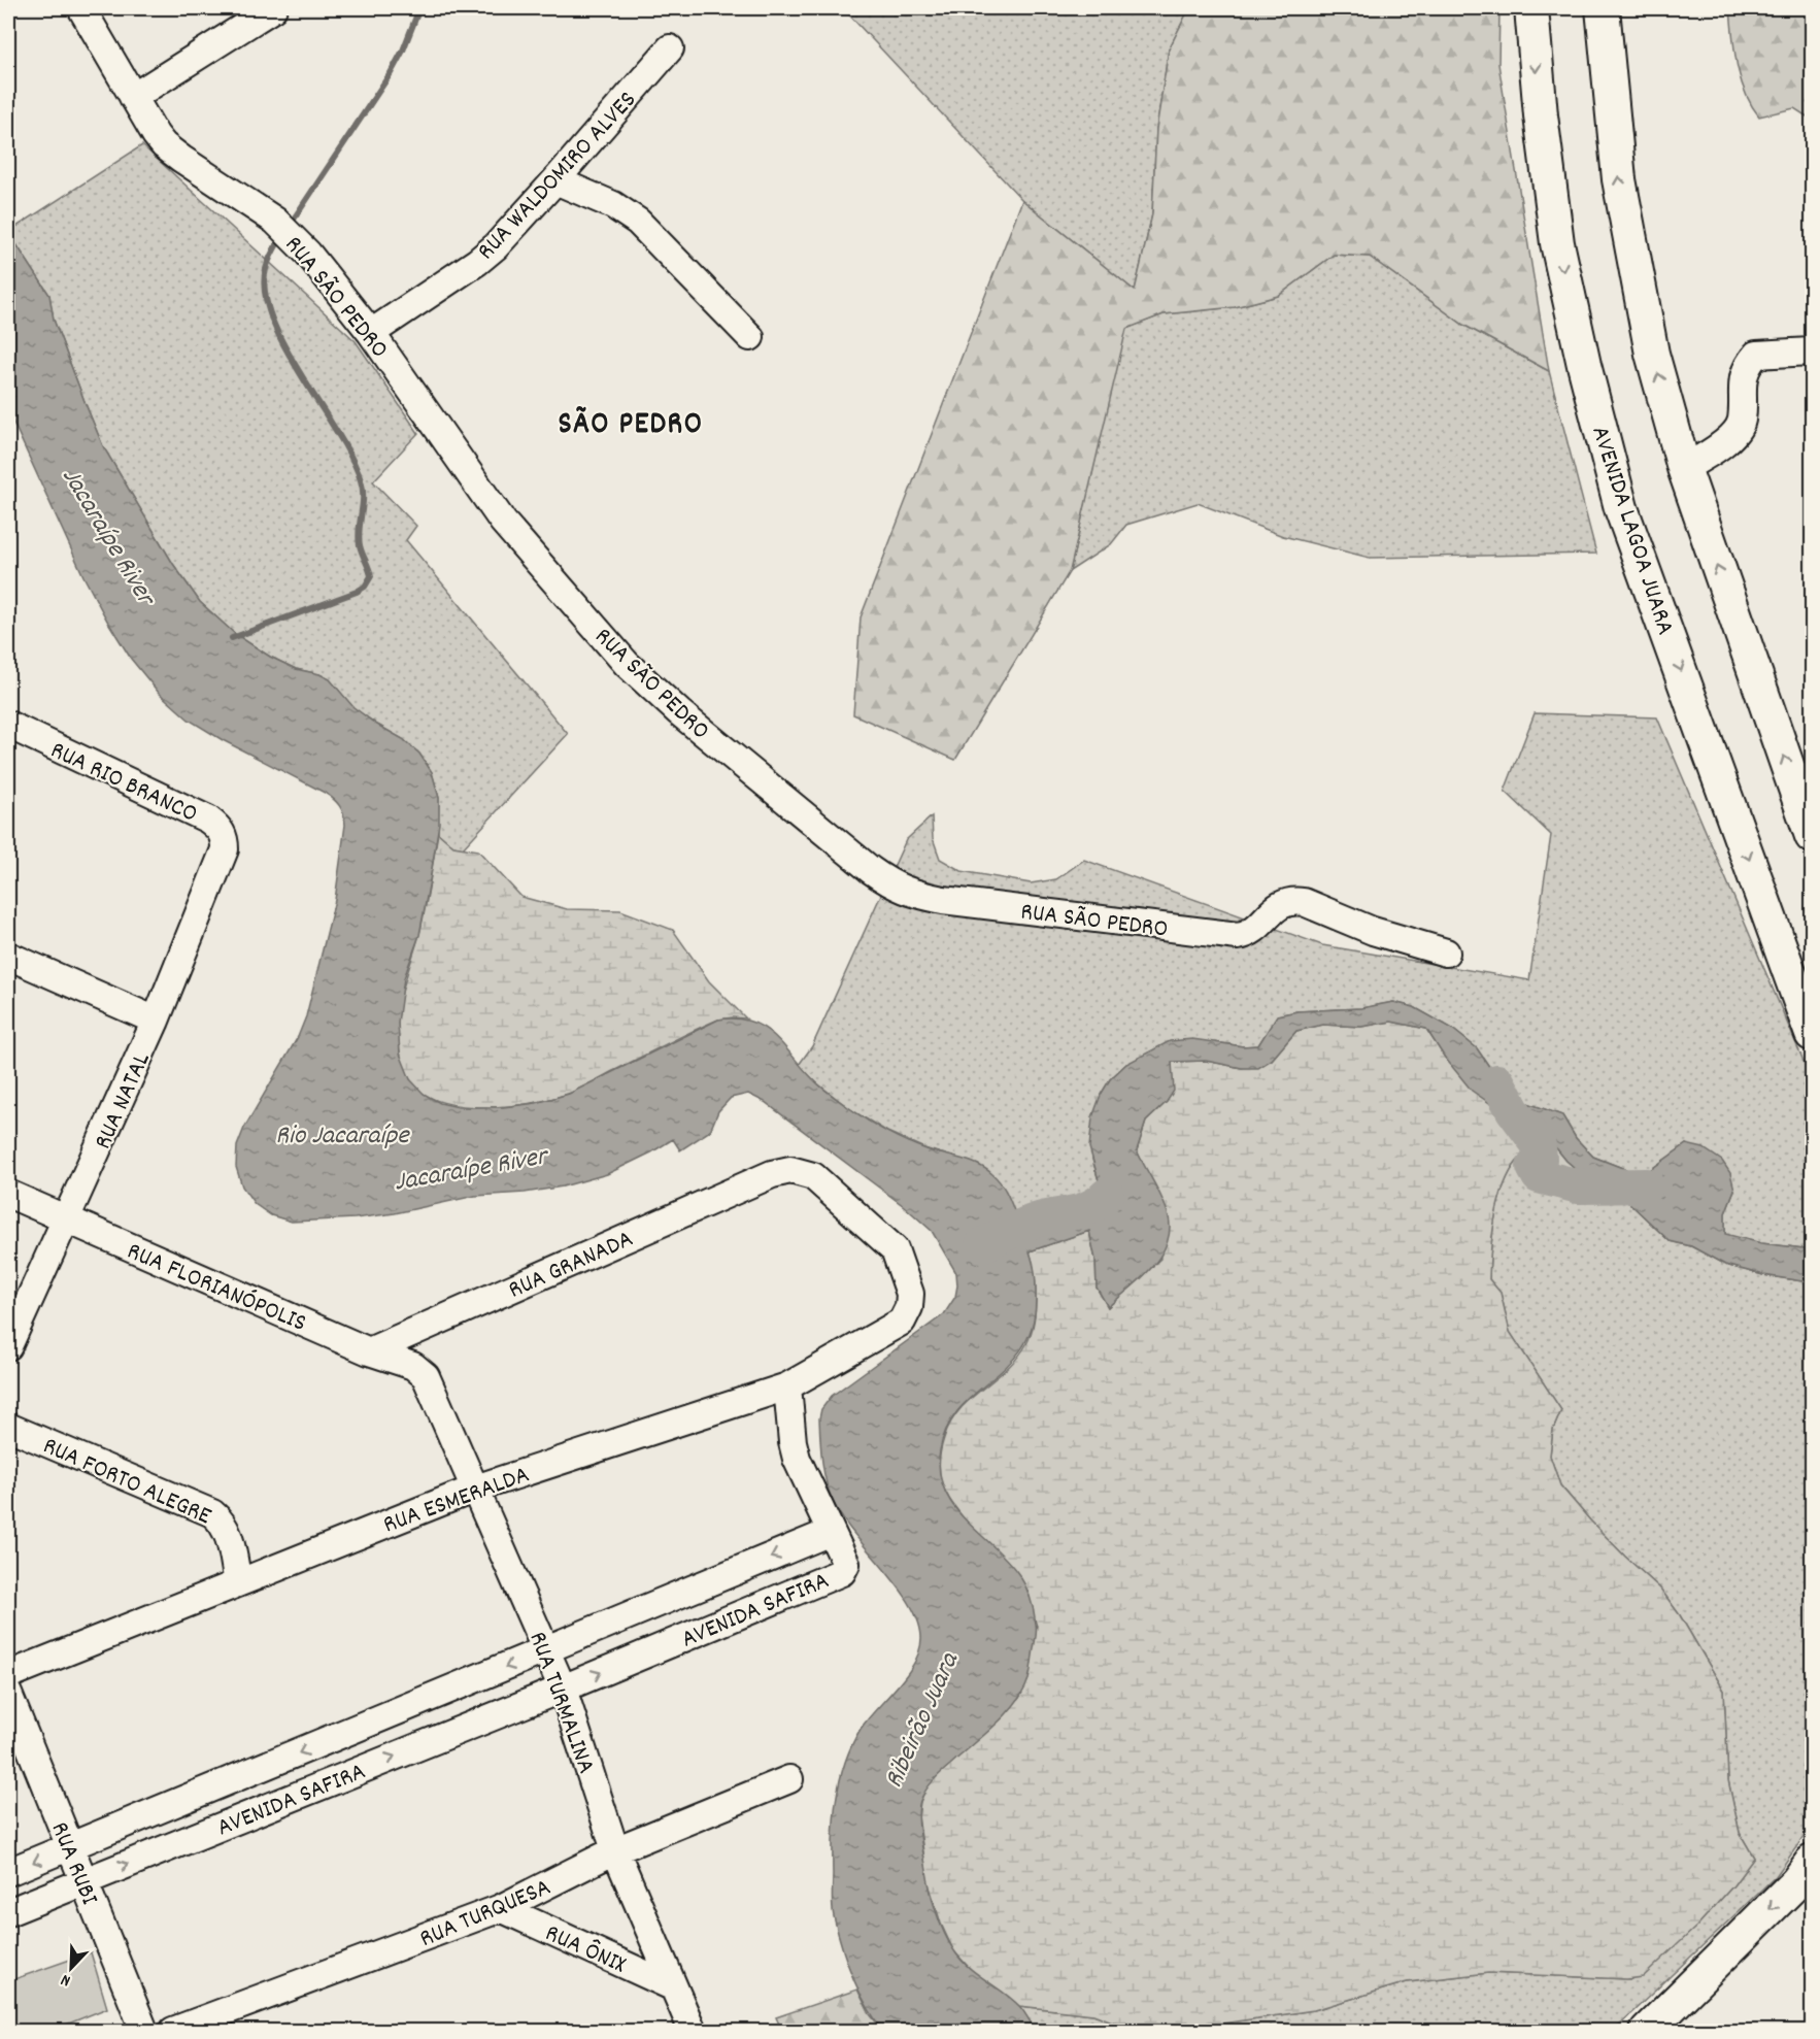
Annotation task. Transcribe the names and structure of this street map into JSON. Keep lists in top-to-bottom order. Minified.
{"streets":{"main road":["AVENIDA LAGOA JUARA"],"street":["RUA WALDOMIRO ALVES","RUA SÃO PEDRO","RUA RIO BRANCO","RUA NATAL","RUA GRANADA","RUA FLORIANÓPOLIS","RUA FORTO ALEGRE","RUA ESMERALDA","AVENIDA SAFIRA","RUA TURMALINA","RUA RUBI","RUA TURQUESA","RUA ÔNIX"]},"crossings":[["RUA WALDOMIRO ALVES","RUA SÃO PEDRO"],["RUA RIO BRANCO","RUA NATAL"],["RUA NATAL","RUA FLORIANÓPOLIS"],["RUA GRANADA","RUA FLORIANÓPOLIS"],["RUA GRANADA","RUA ESMERALDA"],["RUA FLORIANÓPOLIS","RUA TURMALINA"],["RUA FORTO ALEGRE","RUA ESMERALDA"],["RUA ESMERALDA","RUA TURMALINA"],["AVENIDA SAFIRA","RUA TURMALINA"],["AVENIDA SAFIRA","RUA RUBI"],["RUA TURMALINA","RUA TURQUESA"],["RUA TURMALINA","RUA ÔNIX"],["RUA TURQUESA","RUA ÔNIX"]],"districts":["SÃO PEDRO"],"water":["Jacaraípe River","Rio Jacaraípe","Ribeirão Juara"],"north":"bottom left"}
